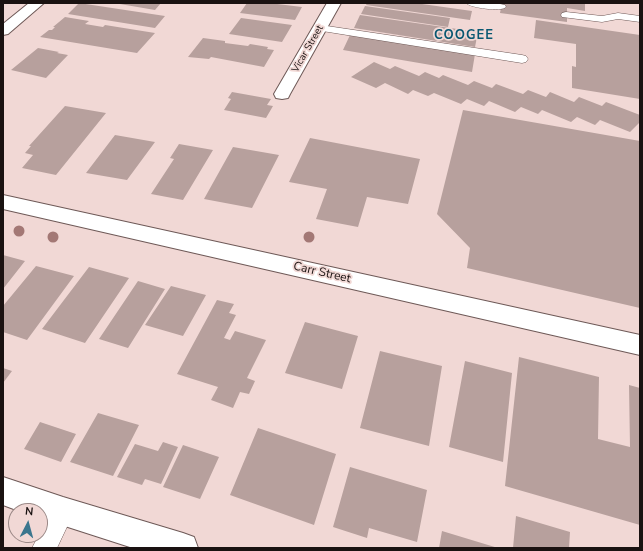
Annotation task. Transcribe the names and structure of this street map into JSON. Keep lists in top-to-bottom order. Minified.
{"streets":{"street":["Vicar Street","Carr Street"]},"districts":["COOGEE"],"north":"top"}
